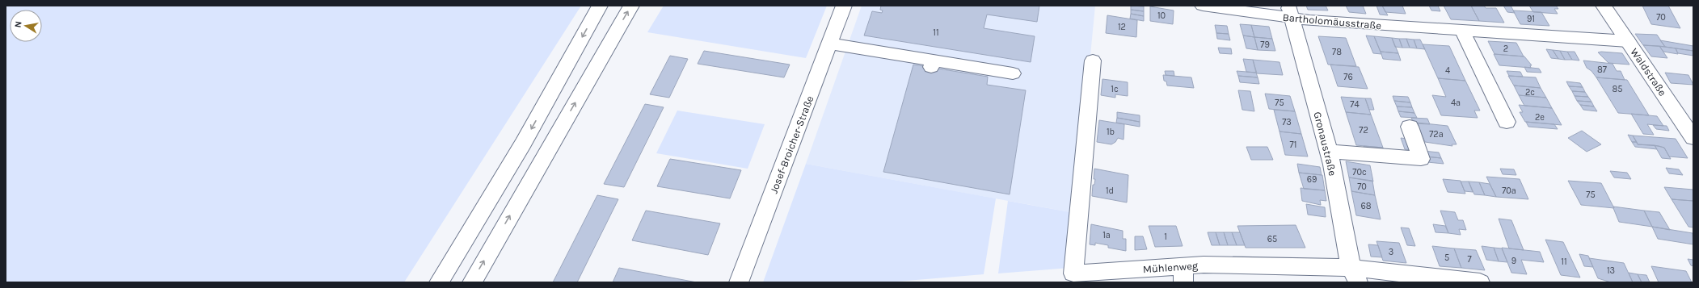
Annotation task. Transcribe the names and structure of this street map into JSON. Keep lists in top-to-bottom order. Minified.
{"streets":{"street":["Bartholomäusstraße","Waldstraße","Gronaustraße","Josef-Broicher-Straße","Mühlenweg"]},"crossings":[["Bartholomäusstraße","Waldstraße"],["Bartholomäusstraße","Gronaustraße"],["Gronaustraße","Mühlenweg"]],"house_numbers":["10","70","91","12","11","79","2","78","87","4","76","1c","85","2c","75","4a","74","2e","73","72","1b","72a","71","70c","69","70","1d","70a","75","68","1a","1","65","3","5","7","9","11","13"],"north":"left"}
